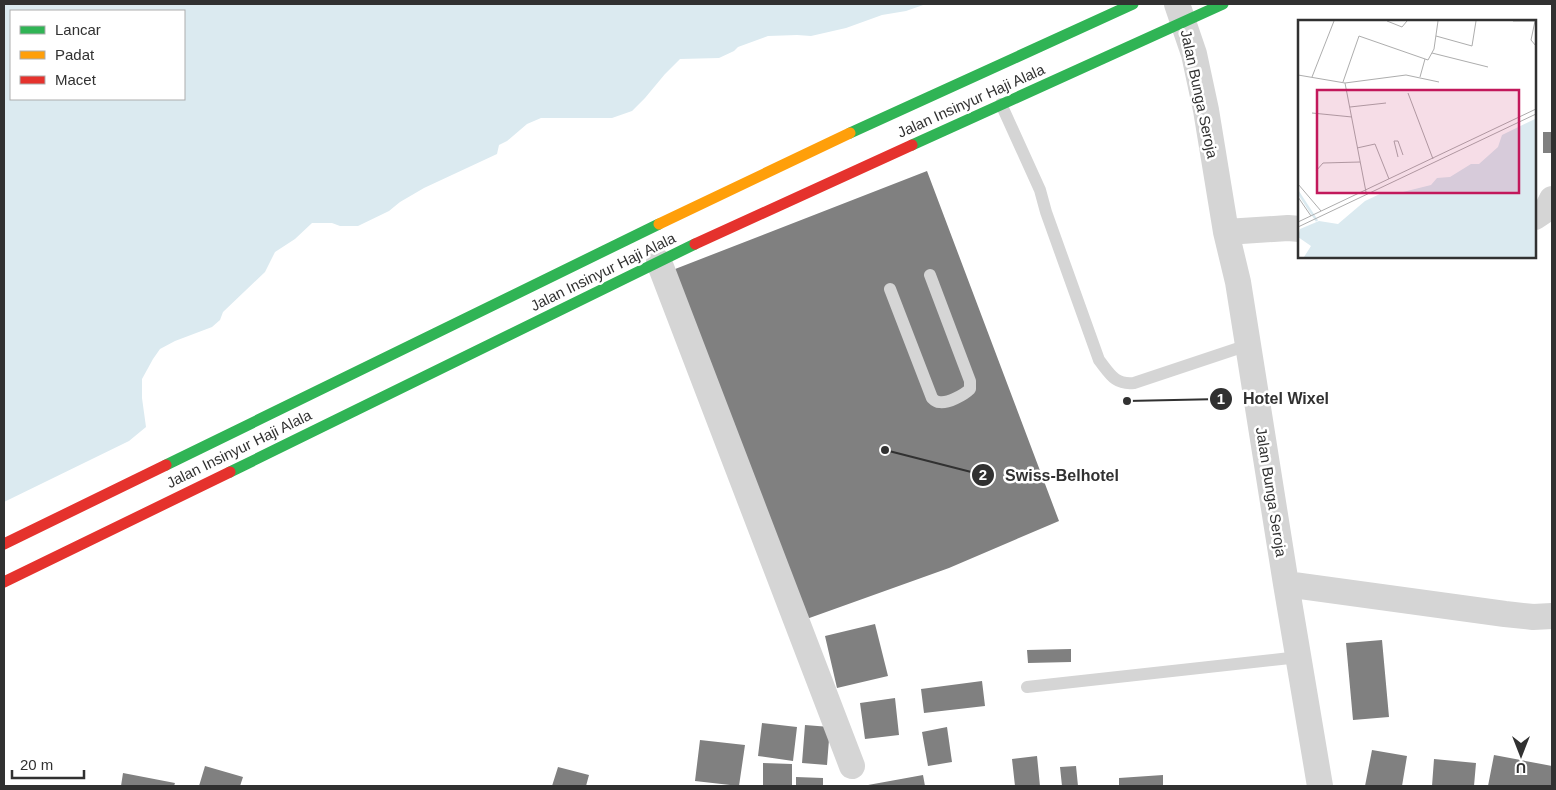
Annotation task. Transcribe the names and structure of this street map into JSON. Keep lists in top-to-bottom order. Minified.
{"streets":{"main road":["Jalan Insinyur Haji Alala"],"street":["Jalan Bunga Seroja"]},"crossings":[["Jalan Bunga Seroja","Jalan Insinyur Haji Alala"]],"places":["Hotel Wixel","Swiss-Belhotel"],"legend":["Lancar","Padat","Macet"],"scale_bar":"20 m","north":"bottom"}
